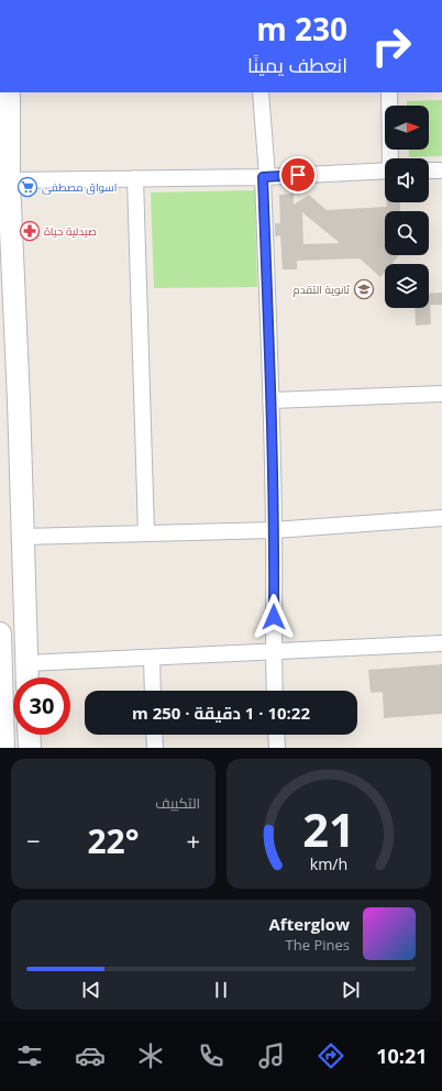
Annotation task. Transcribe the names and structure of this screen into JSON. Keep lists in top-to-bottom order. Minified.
{"places":{"supermarket":["اسواق مصطفى"],"pharmacy":["صيدلية حياة"],"school or university":["ثانوية التقدم"]},"north":"right","page":{"turn":["230 m","انعطف يمينًا"],"limit":"30","trip":"10:22 · 1 دقيقة · 250 m","tile":"التكييف","heat":["−","22°","+"],"song":["Afterglow","The Pines"],"tabs":"10:21","gauge":["21","km/h"]}}
